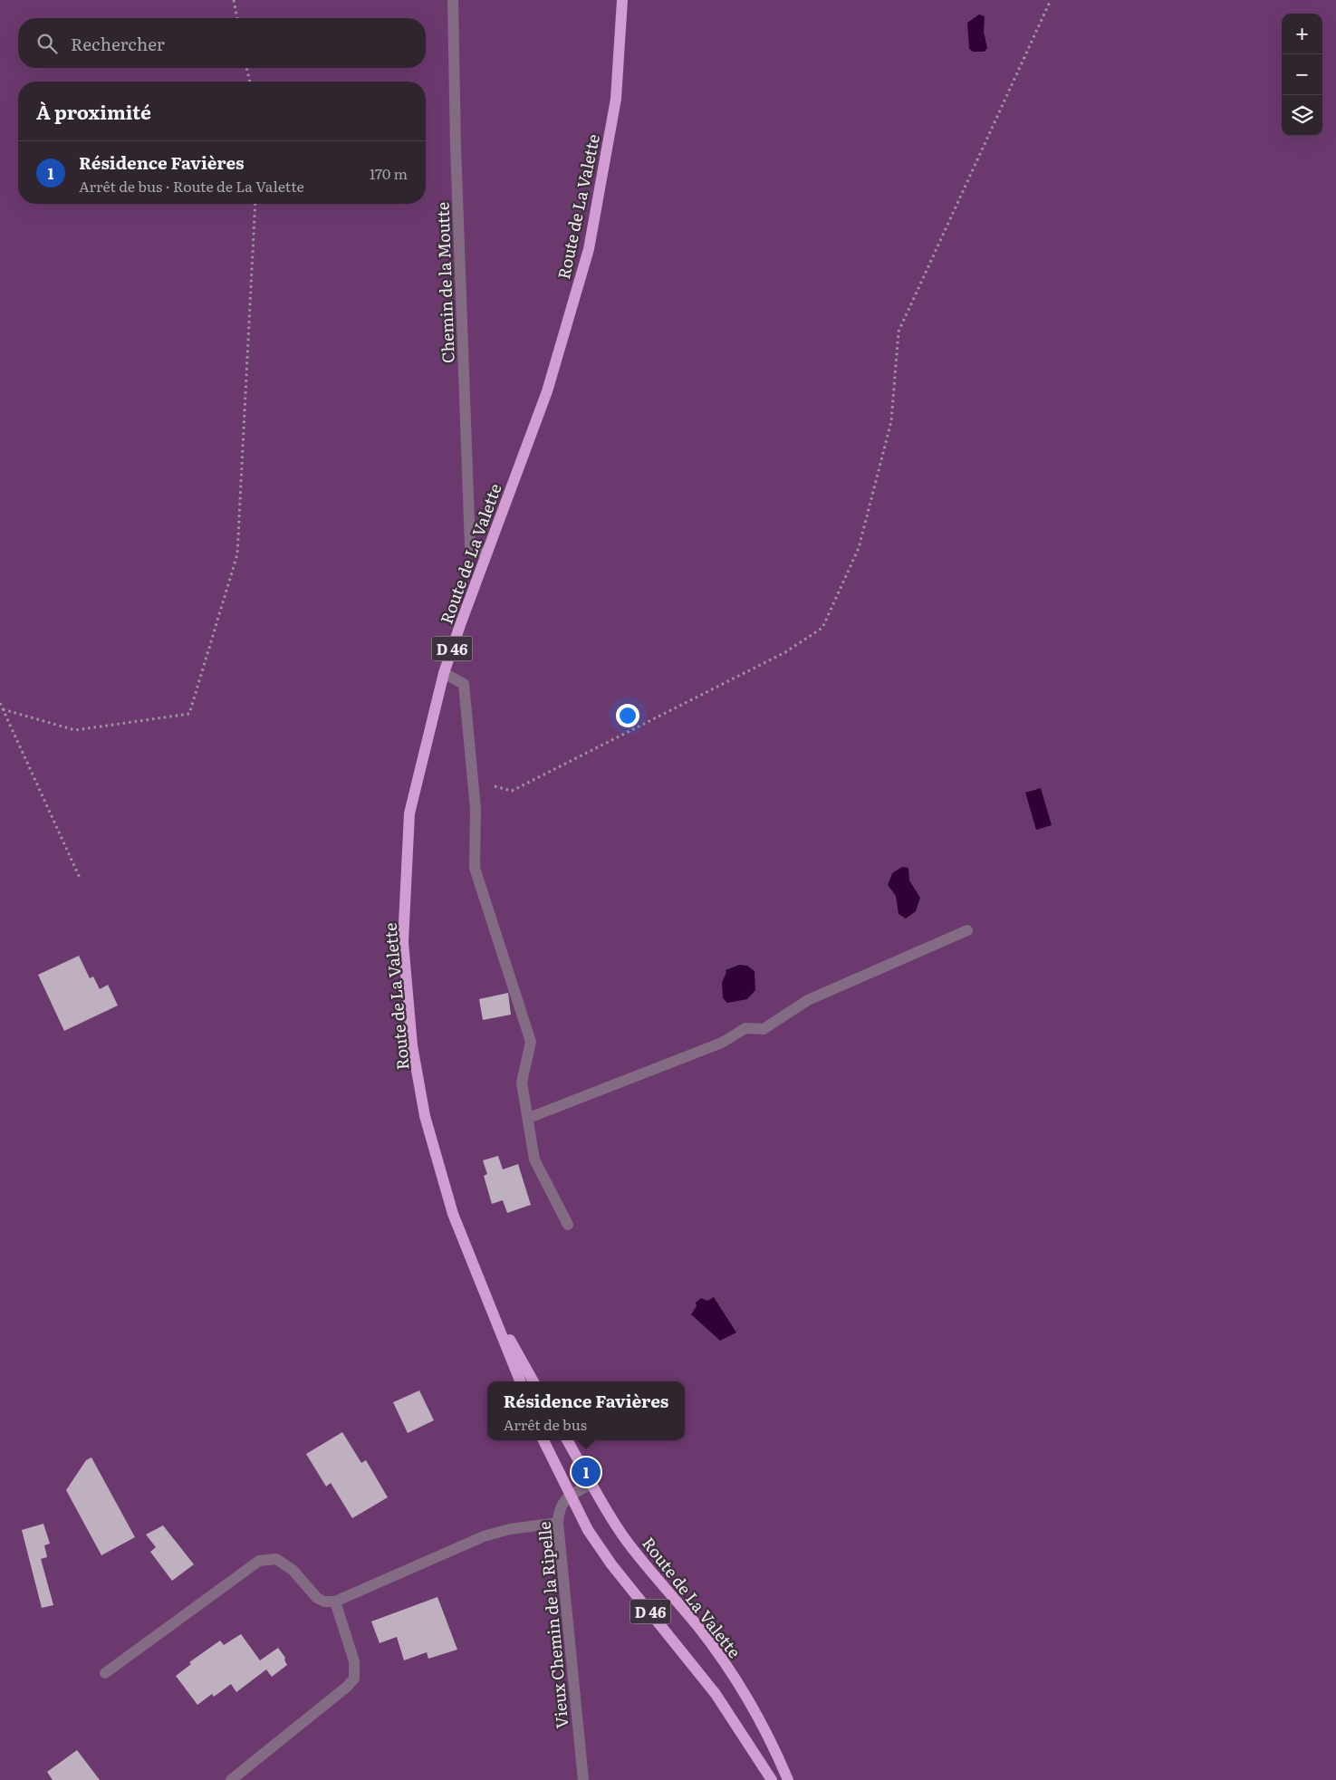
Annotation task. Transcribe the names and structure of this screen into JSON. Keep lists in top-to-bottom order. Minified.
{"streets":{"main road":["Route de La Valette","D 46"],"street":["Chemin de la Moutte","Vieux Chemin de la Ripelle"]},"crossings":[["Route de La Valette","Chemin de la Moutte"],["D 46","Vieux Chemin de la Ripelle"]],"page":{"map_buttons":["+","−"],"search":"Rechercher","heading":"À proximité","list":[{"mark":"1","name":"Résidence Favières","note":"Arrêt de bus · Route de La Valette","value":"170 m"}],"popup":["Résidence Favières","Arrêt de bus"],"pins":"1"}}
